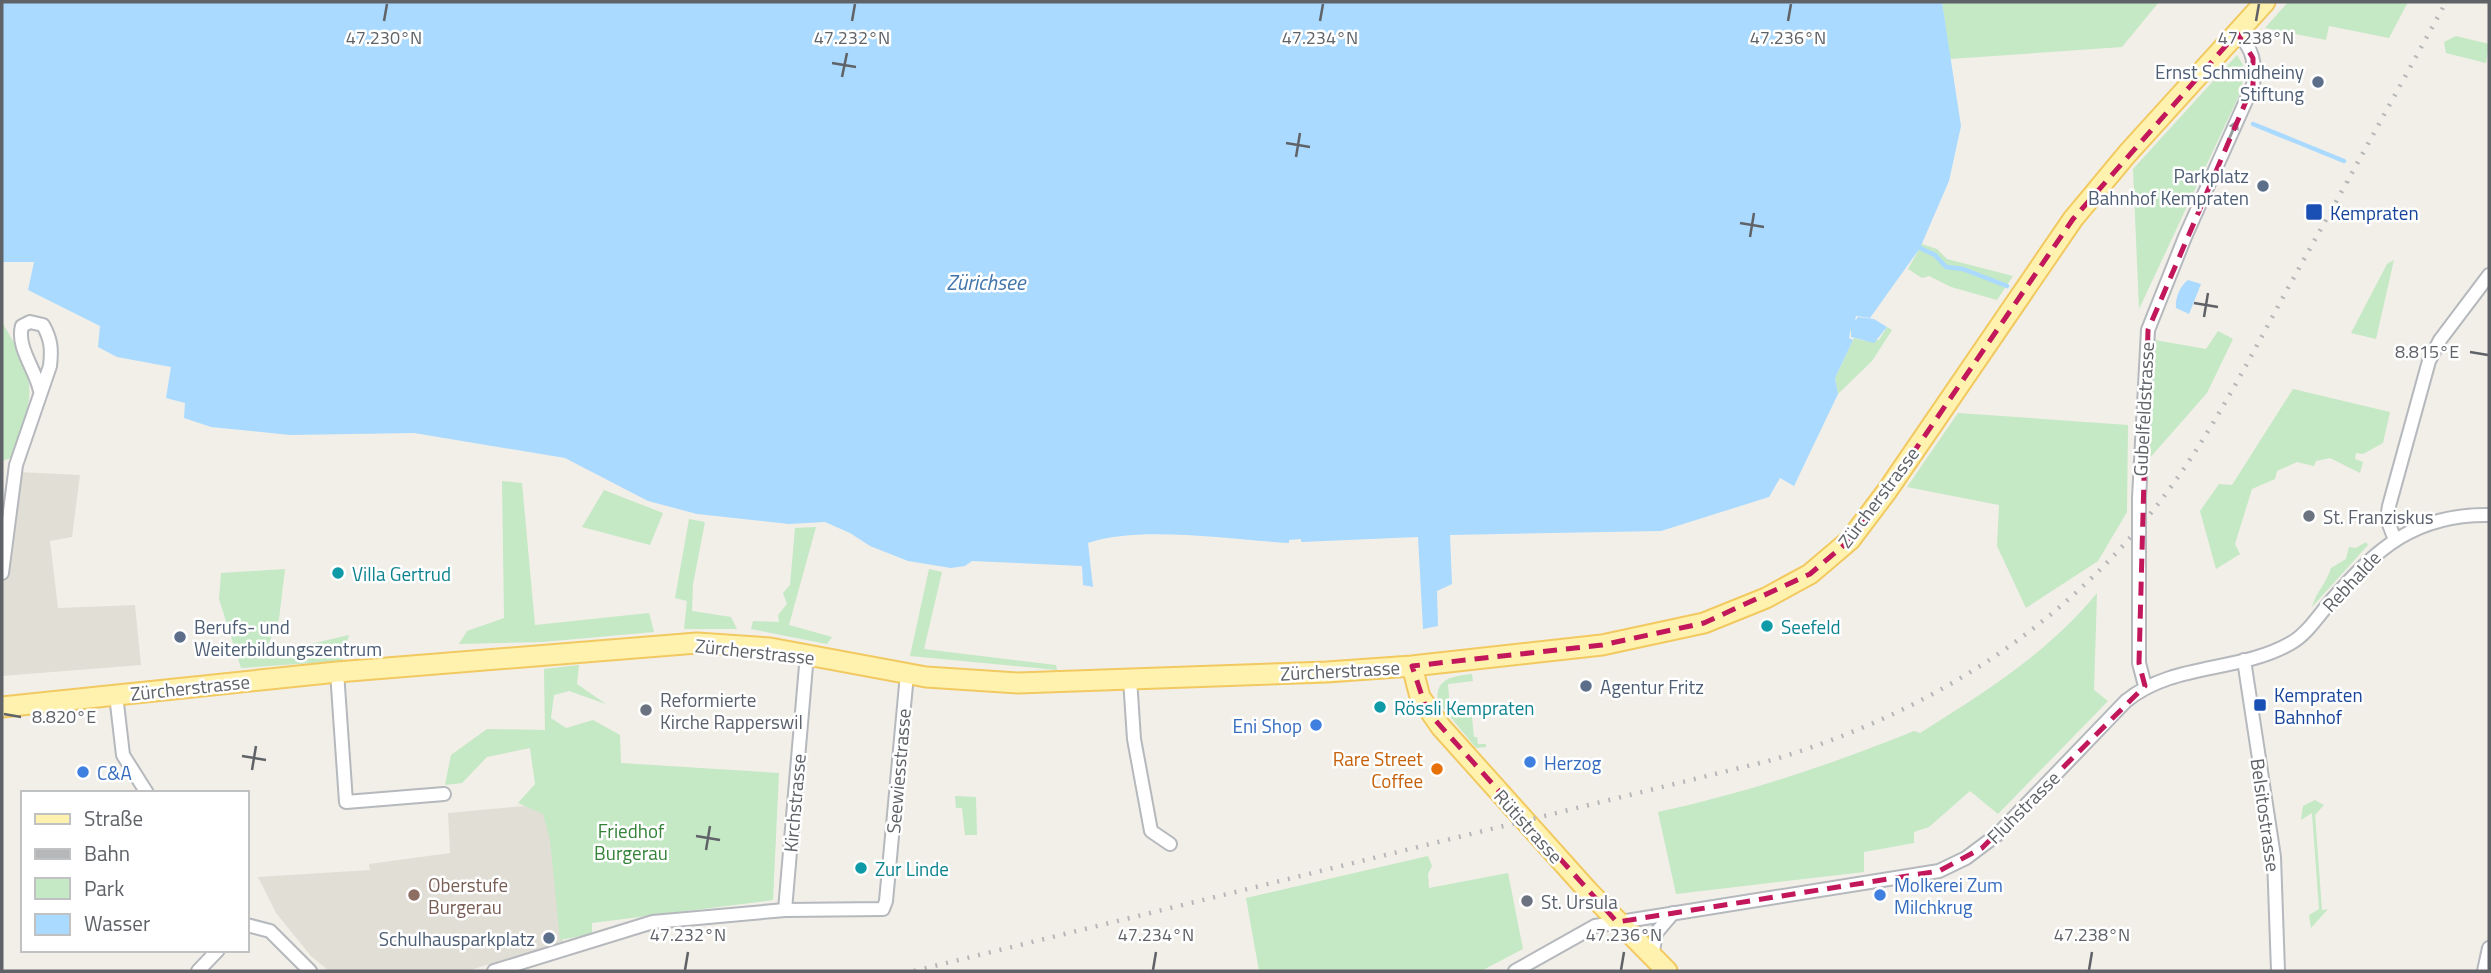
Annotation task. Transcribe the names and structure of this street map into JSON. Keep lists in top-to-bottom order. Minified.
{"streets":{"main road":["Zürcherstrasse","Rütistrasse"],"street":["Gubelfeldstrasse","Rebhalde","Seewiesstrasse","Kirchstrasse","Fluhstrasse","Belsitostrasse"]},"crossings":[["Gubelfeldstrasse","Zürcherstrasse"],["Gubelfeldstrasse","Fluhstrasse"],["Zürcherstrasse","Seewiesstrasse"],["Zürcherstrasse","Kirchstrasse"],["Zürcherstrasse","Rütistrasse"],["Rebhalde","Fluhstrasse"],["Seewiesstrasse","Kirchstrasse"],["Fluhstrasse","Belsitostrasse"],["Fluhstrasse","Rütistrasse"]],"one_way":["Gubelfeldstrasse"],"water":["Zürichsee"],"parks":["Friedhof Burgerau"],"places":{"other":["Ernst Schmidheiny Stiftung","Parkplatz Bahnhof Kempraten","St. Franziskus","Villa Gertrud","Seefeld","Berufs- und Weiterbildungszentrum","Agentur Fritz","Rössli Kempraten","Reformierte Kirche Rapperswil","Eni Shop","Herzog","Rare Street Coffee","C&A","Zur Linde","Oberstufe Burgerau","Molkerei Zum Milchkrug","St. Ursula","Schulhausparkplatz"],"transit":["Kempraten","Kempraten Bahnhof"]},"legend":["Straße","Bahn","Park","Wasser"],"coordinates":["47.230°N","47.232°N","47.234°N","47.236°N","47.238°N","8.815°E","8.820°E"]}
